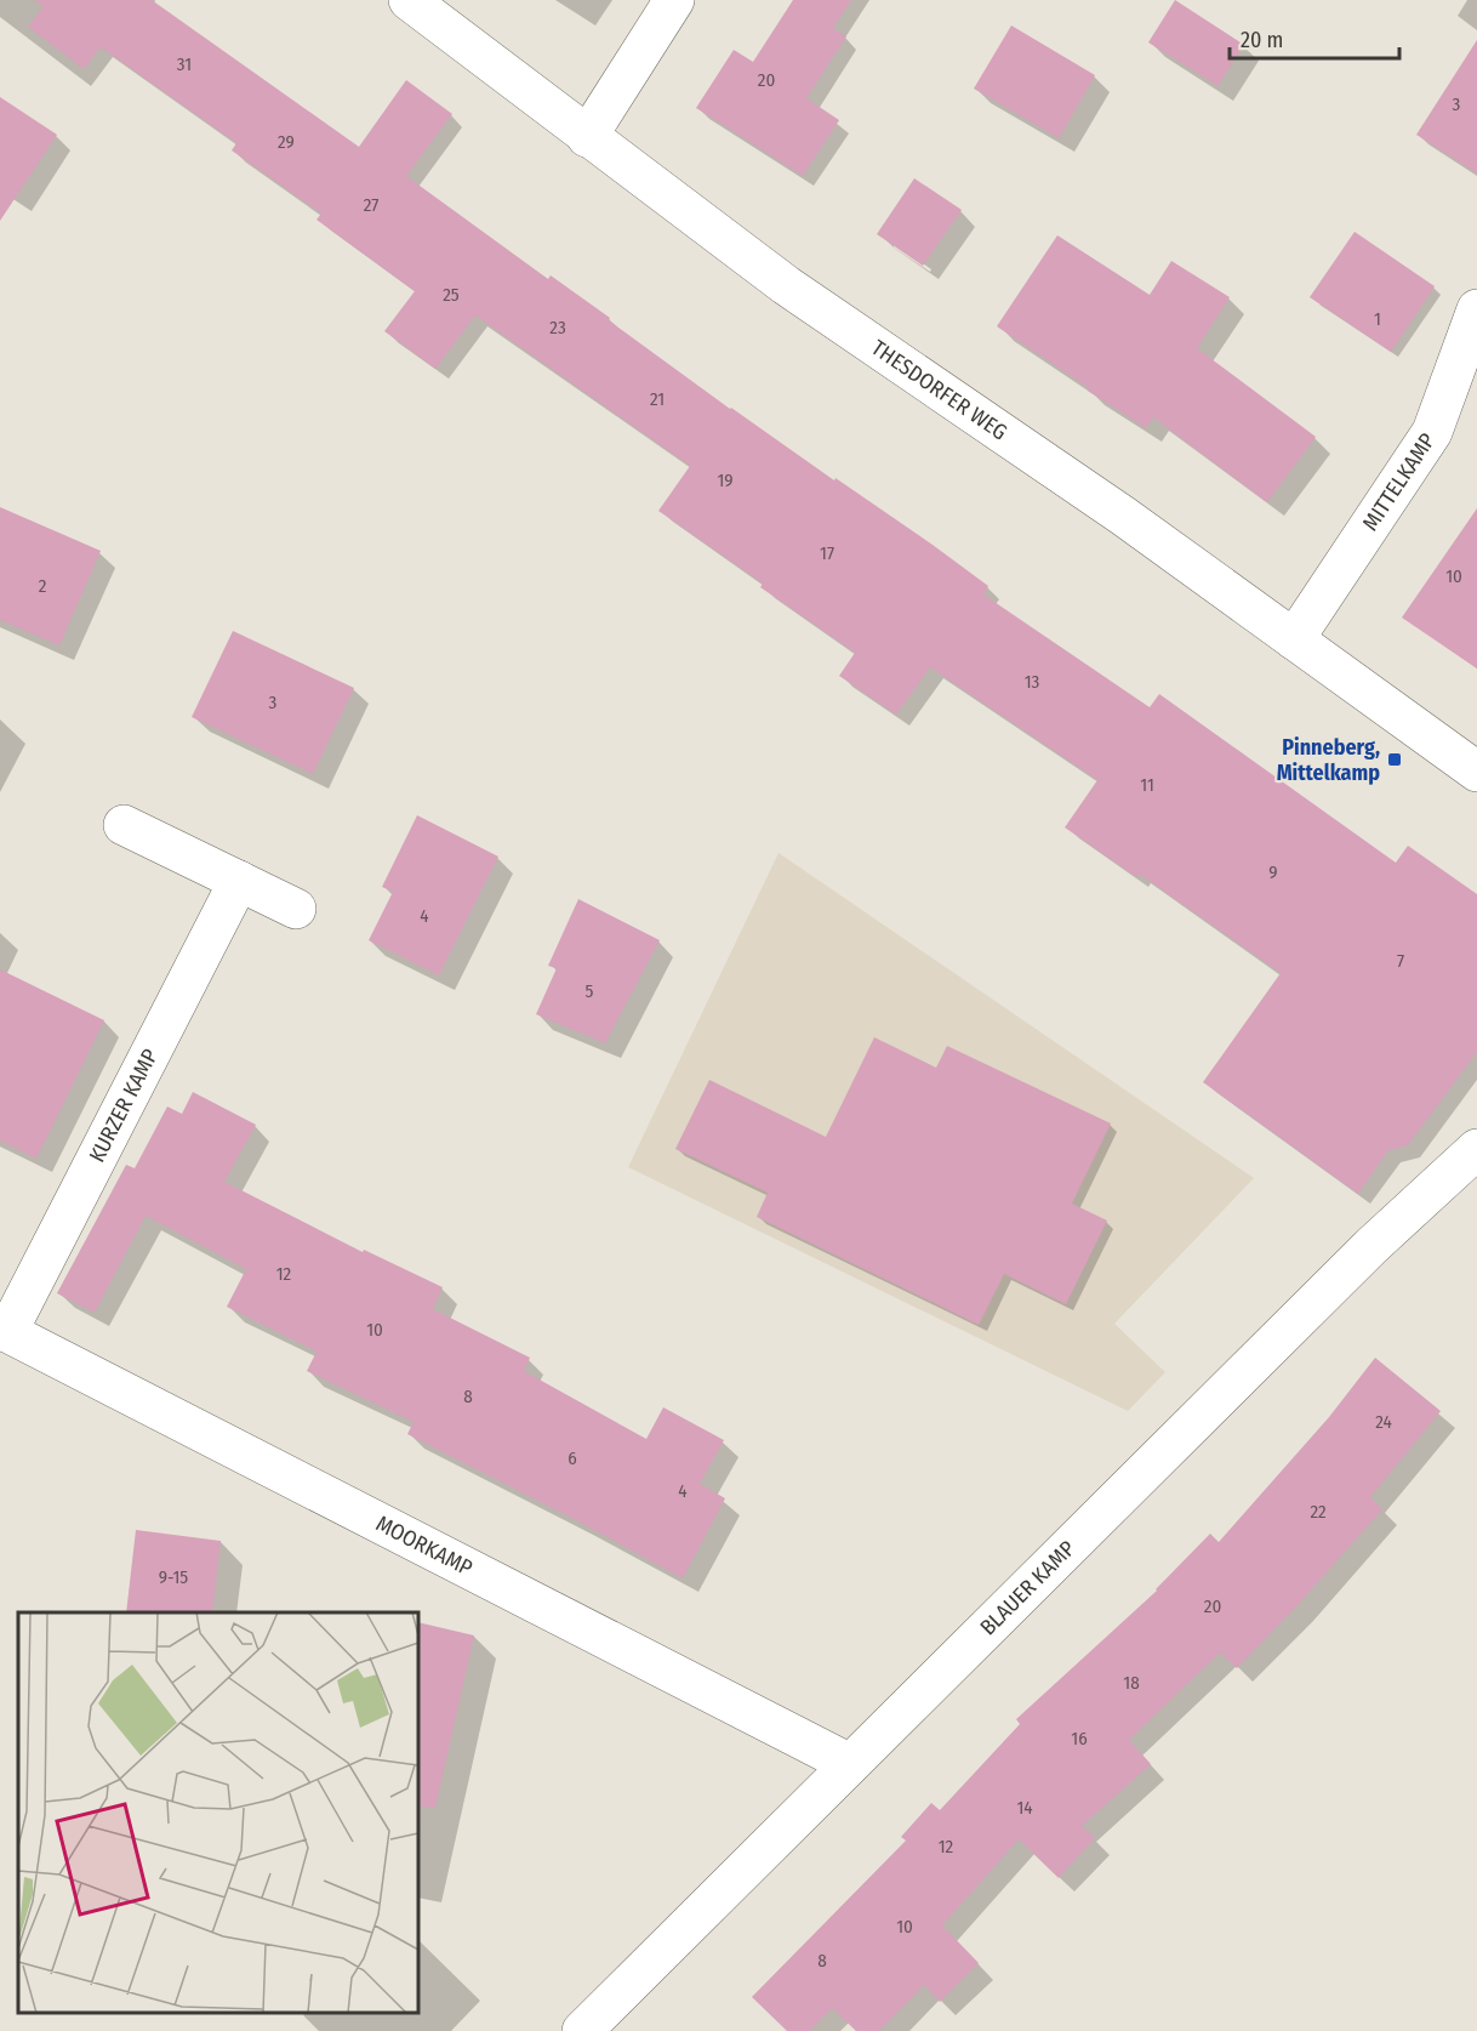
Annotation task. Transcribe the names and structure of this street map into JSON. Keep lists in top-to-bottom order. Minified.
{"streets":{"street":["THESDORFER WEG","MITTELKAMP","KURZER KAMP","MOORKAMP","BLAUER KAMP"]},"crossings":[["THESDORFER WEG","MITTELKAMP"],["KURZER KAMP","MOORKAMP"],["MOORKAMP","BLAUER KAMP"]],"places":{"transit":["Pinneberg, Mittelkamp"]},"house_numbers":["31","20","3","29","27","25","1","23","21","19","17","10","2","13","3","11","9","4","7","5","12","10","8","24","6","4","22","9-15","20","18","16","14","12","10","8"],"scale_bar":"20 m"}
